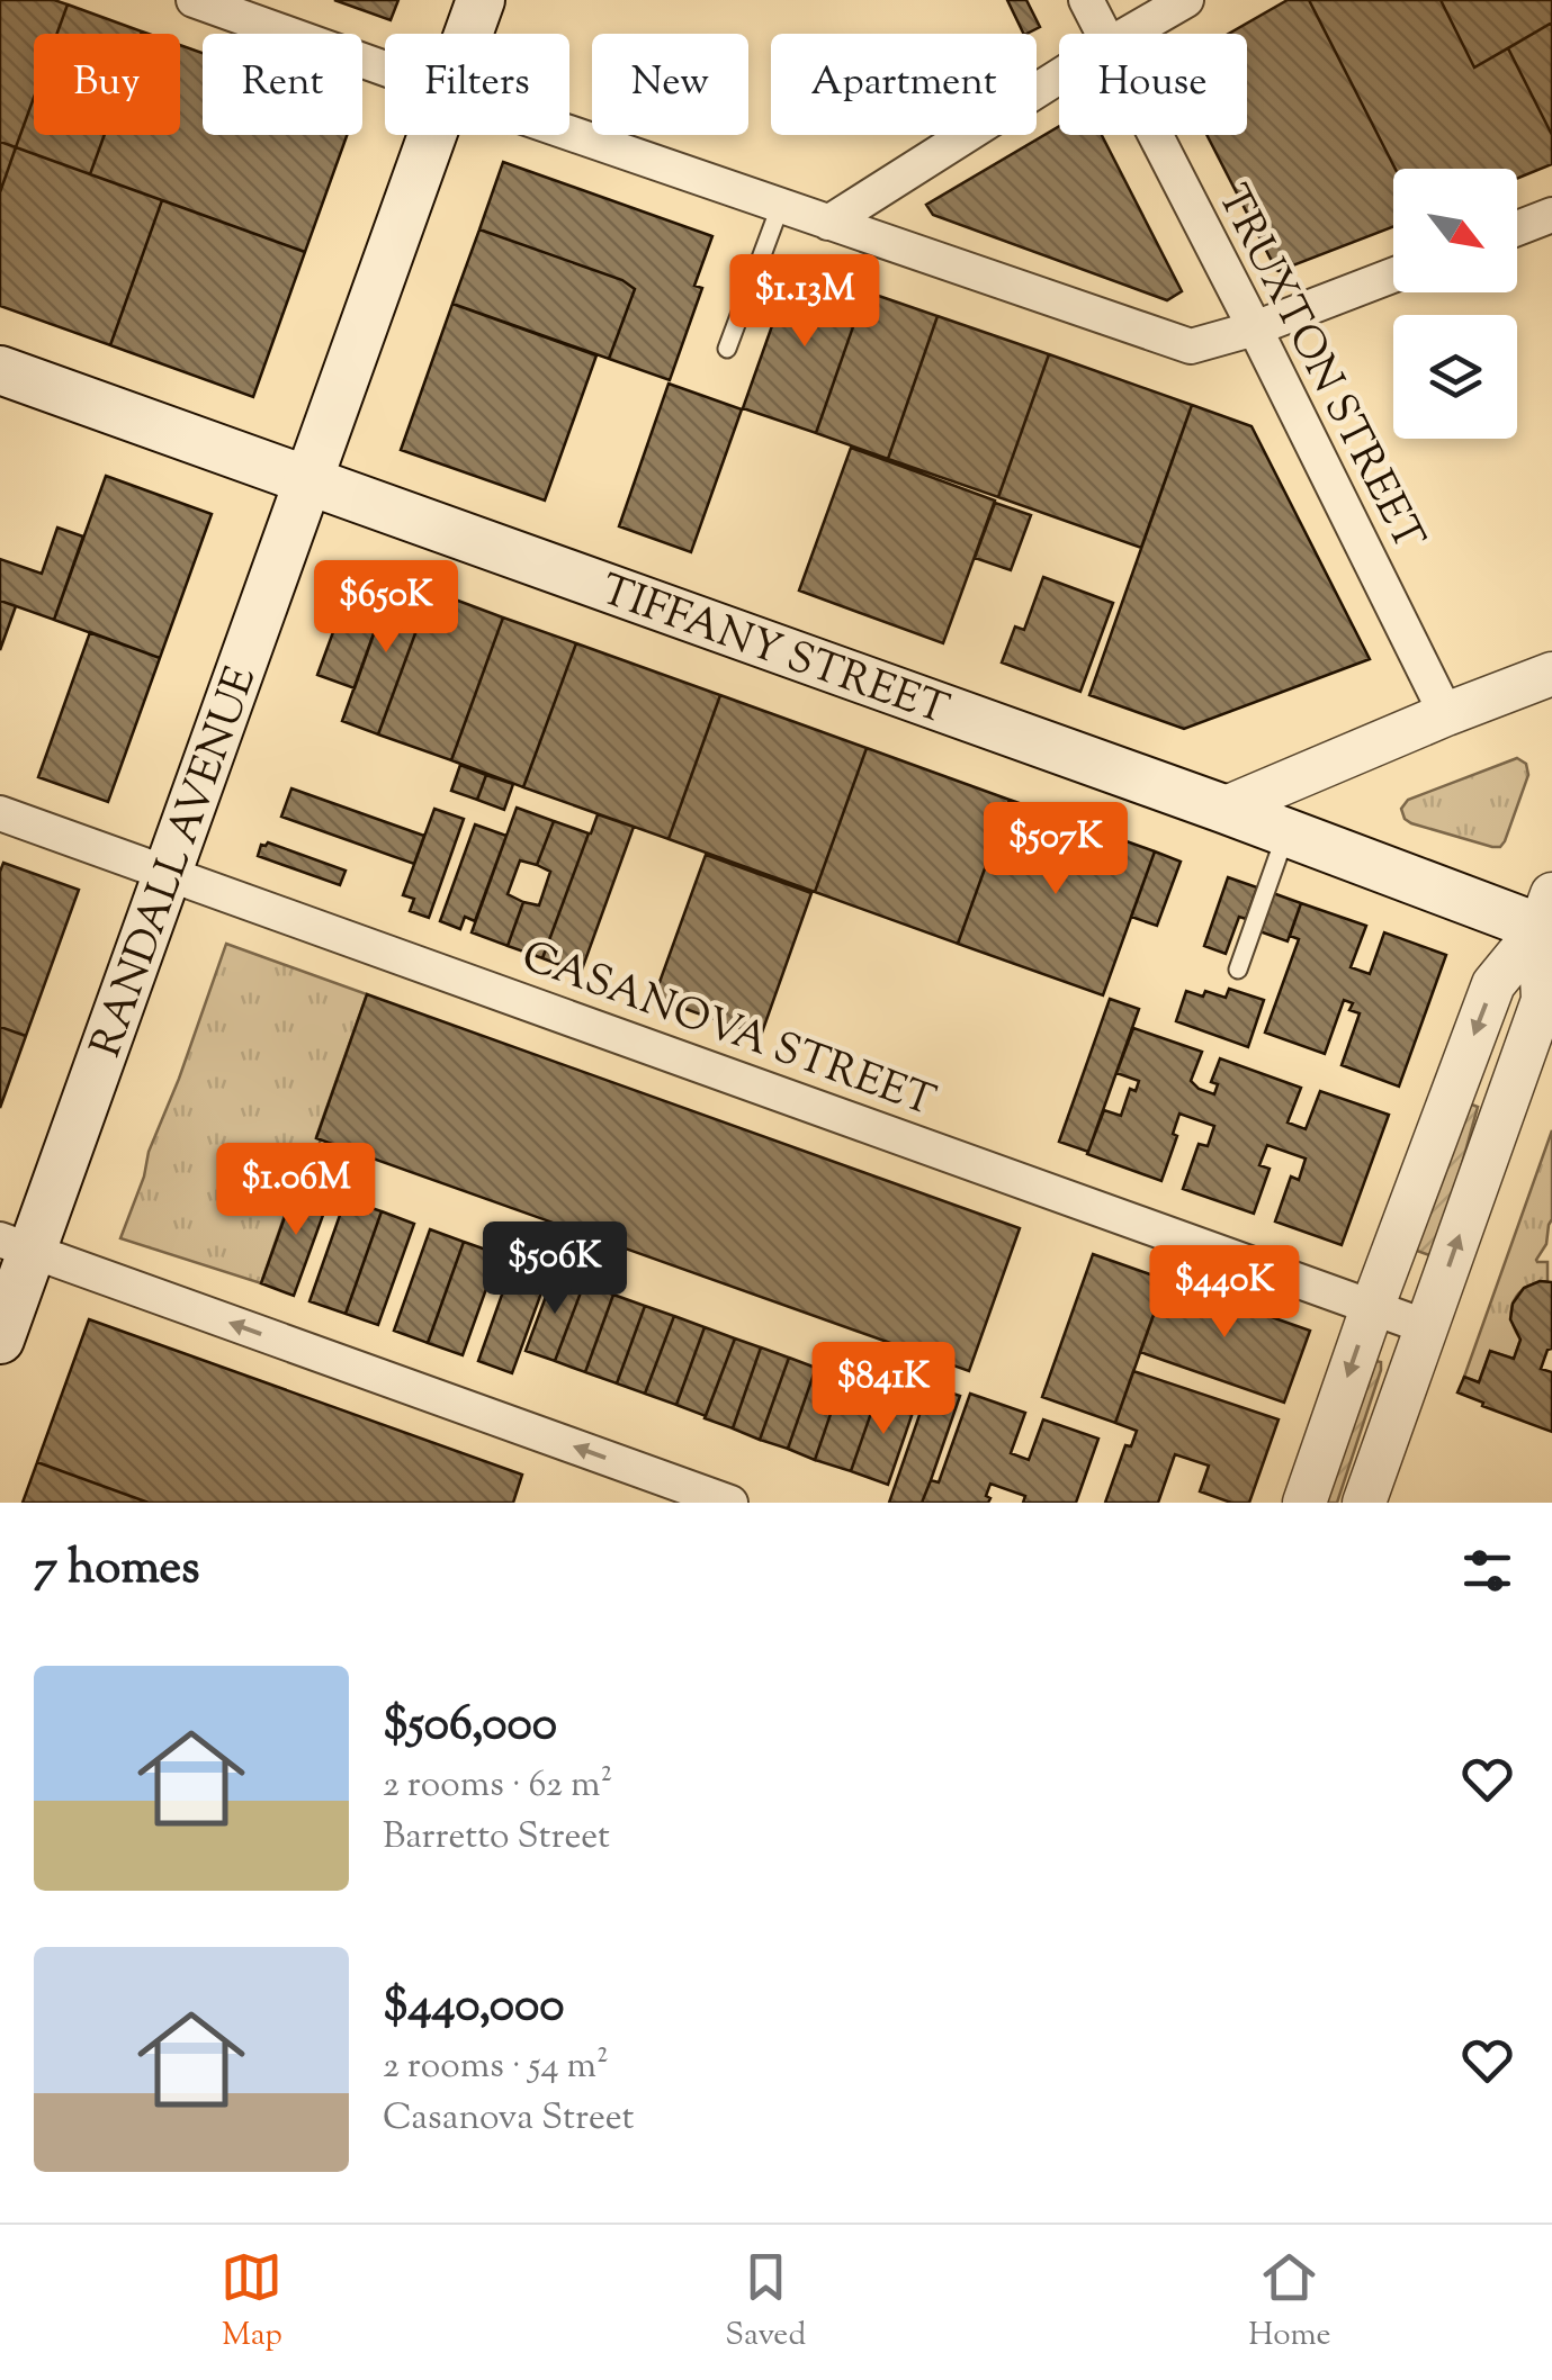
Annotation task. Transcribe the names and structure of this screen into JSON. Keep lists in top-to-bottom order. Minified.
{"streets":{"main road":["TIFFANY STREET","RANDALL AVENUE"],"street":["TRUXTON STREET","CASANOVA STREET"]},"crossings":[["TIFFANY STREET","RANDALL AVENUE"],["RANDALL AVENUE","CASANOVA STREET"]],"north":"bottom right","page":{"chip":["Buy","Rent","Filters","New","Apartment","House"],"price":["$1.13M","$650K","$507K","$1.06M","$506K","$440K","$841K"],"heading":"7 homes","list":[{"name":"$506,000","note":"2 rooms · 62 m² · Barretto Street"},{"name":"$440,000","note":"2 rooms · 54 m² · Casanova Street"}],"tabs":["Map","Saved","Home"]}}
